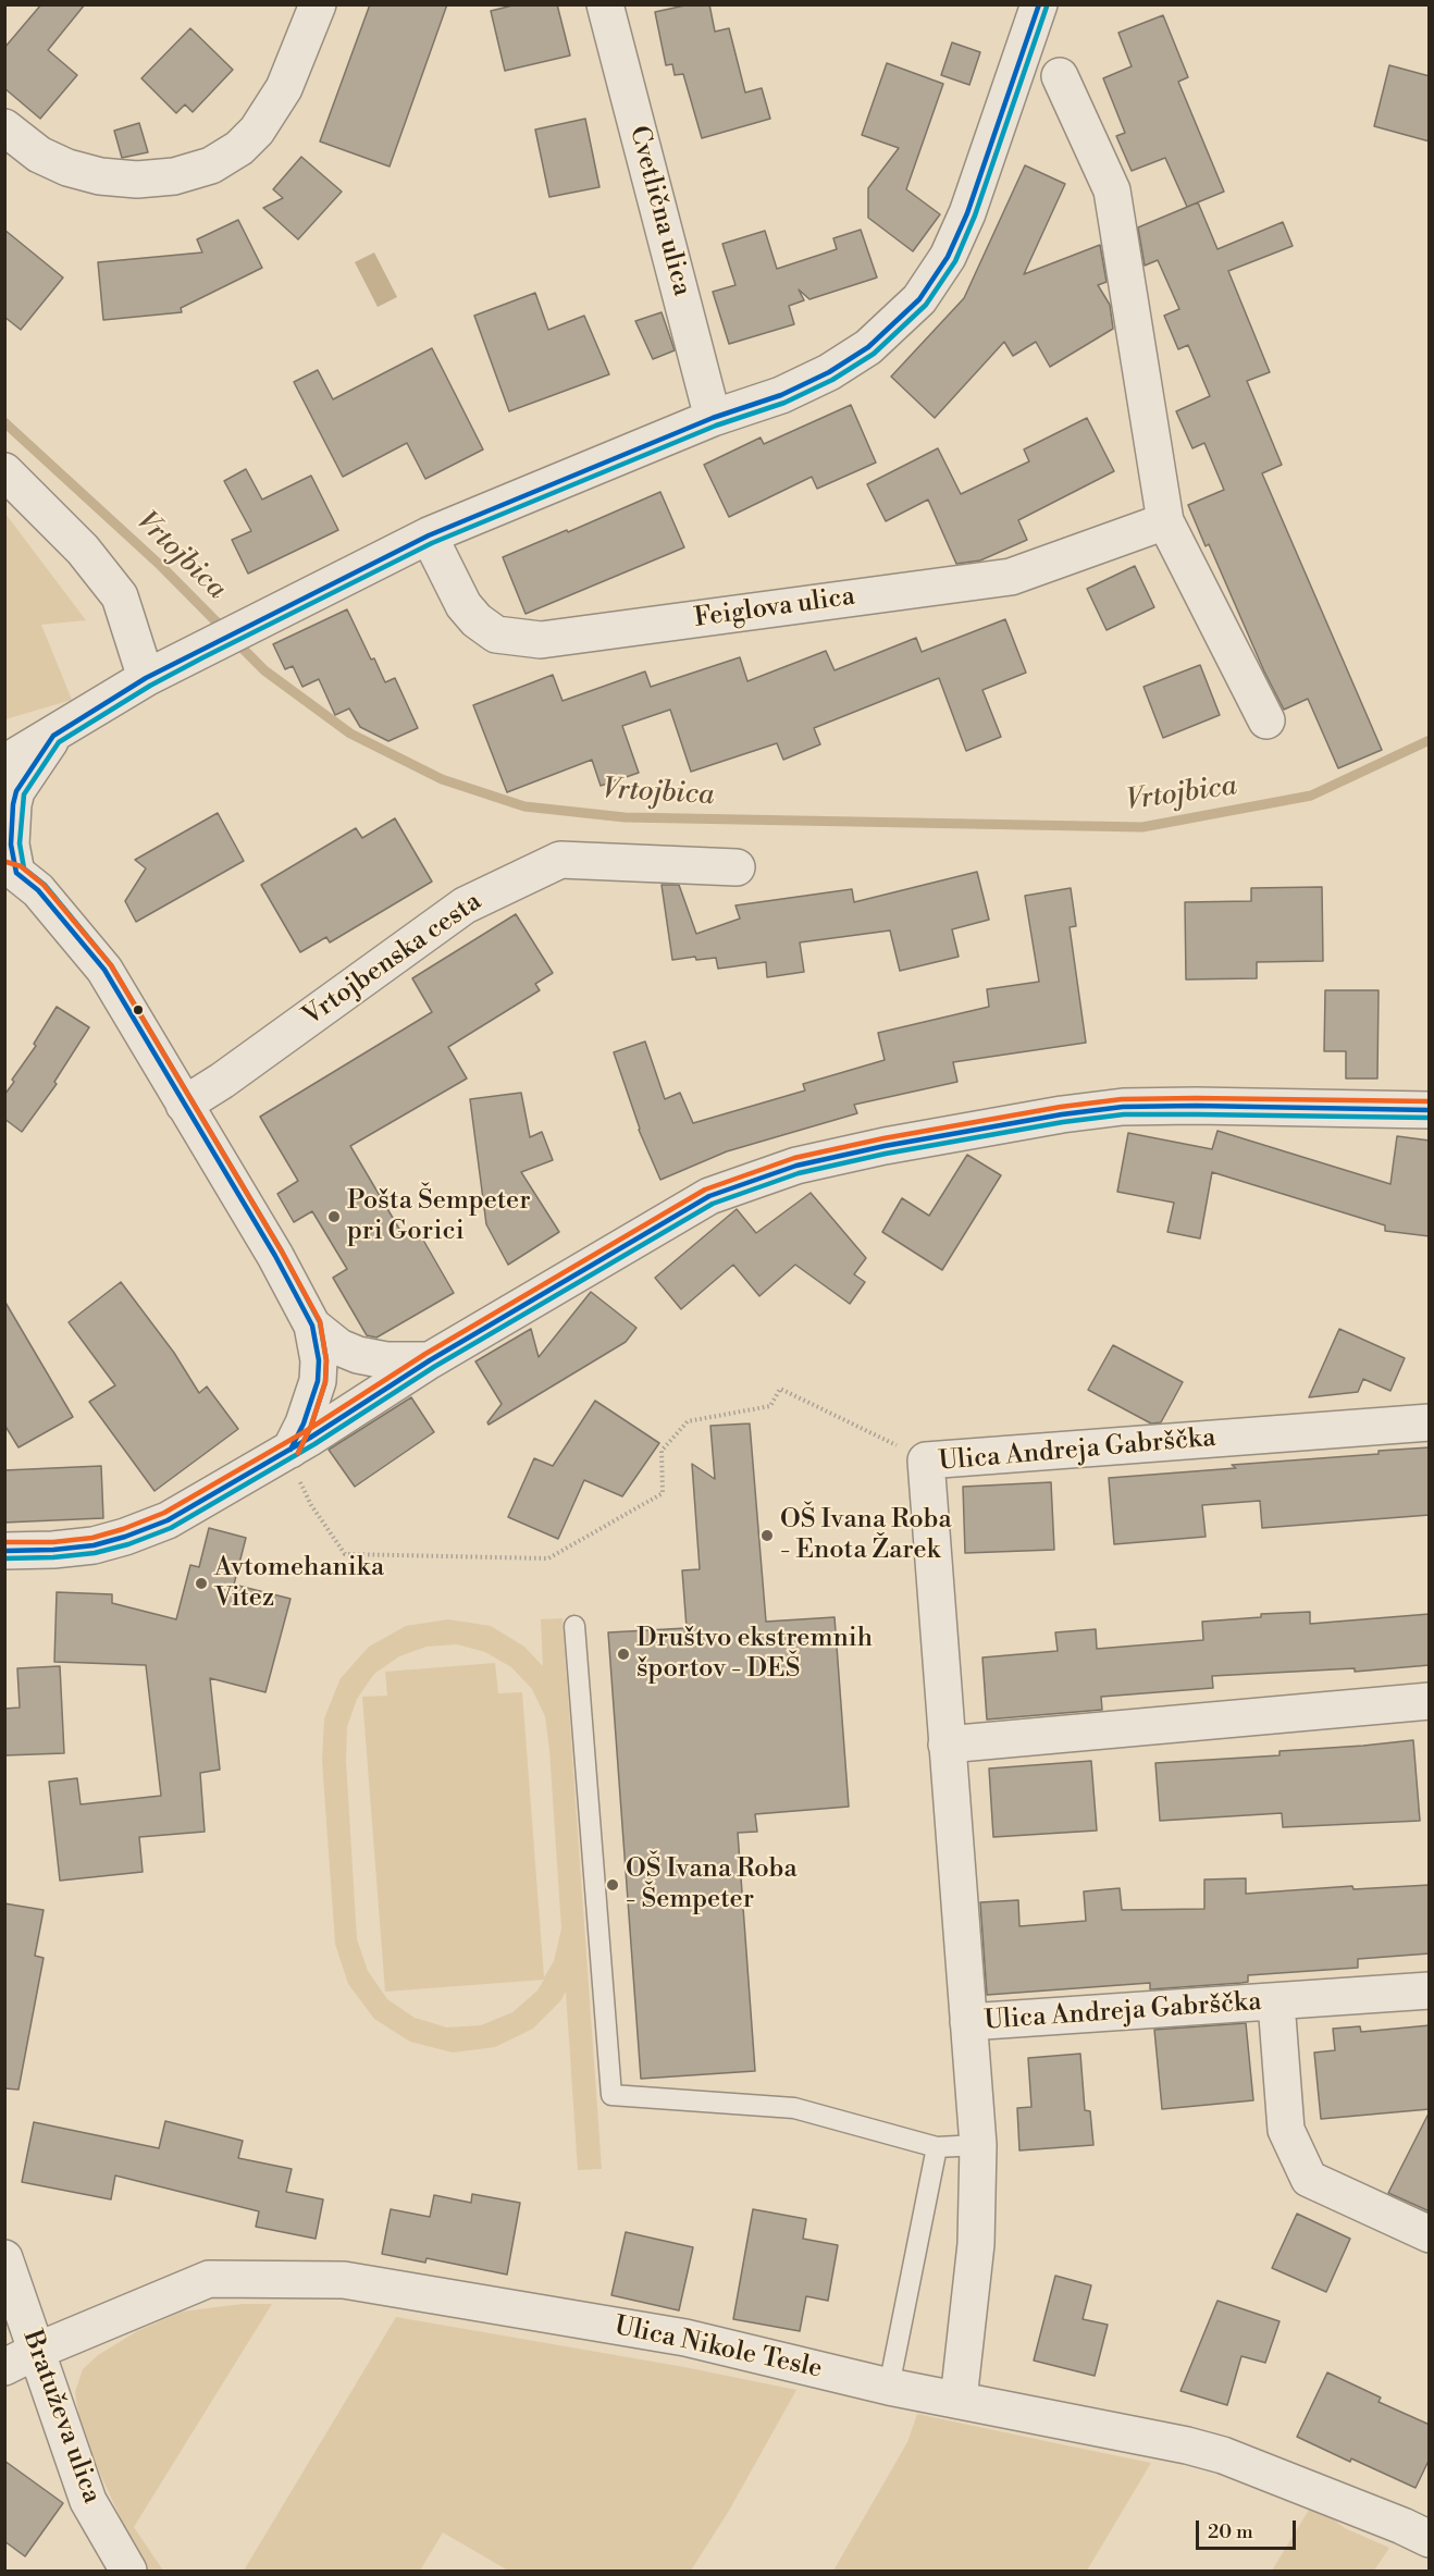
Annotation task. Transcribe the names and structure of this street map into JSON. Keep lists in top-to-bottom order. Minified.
{"streets":{"street":["Cvetlična ulica","Feiglova ulica","Vrtojbenska cesta","Ulica Andreja Gabrščka","Ulica Nikole Tesle","Bratuževa ulica"]},"crossings":[["Ulica Andreja Gabrščka","Ulica Nikole Tesle"],["Ulica Nikole Tesle","Bratuževa ulica"]],"water":["Vrtojbica"],"places":["Pošta Šempeter pri Gorici","OŠ Ivana Roba - Enota Žarek","Avtomehanika Vitez","Društvo ekstremnih športov - DEŠ","OŠ Ivana Roba - Šempeter"],"scale_bar":"20 m"}
